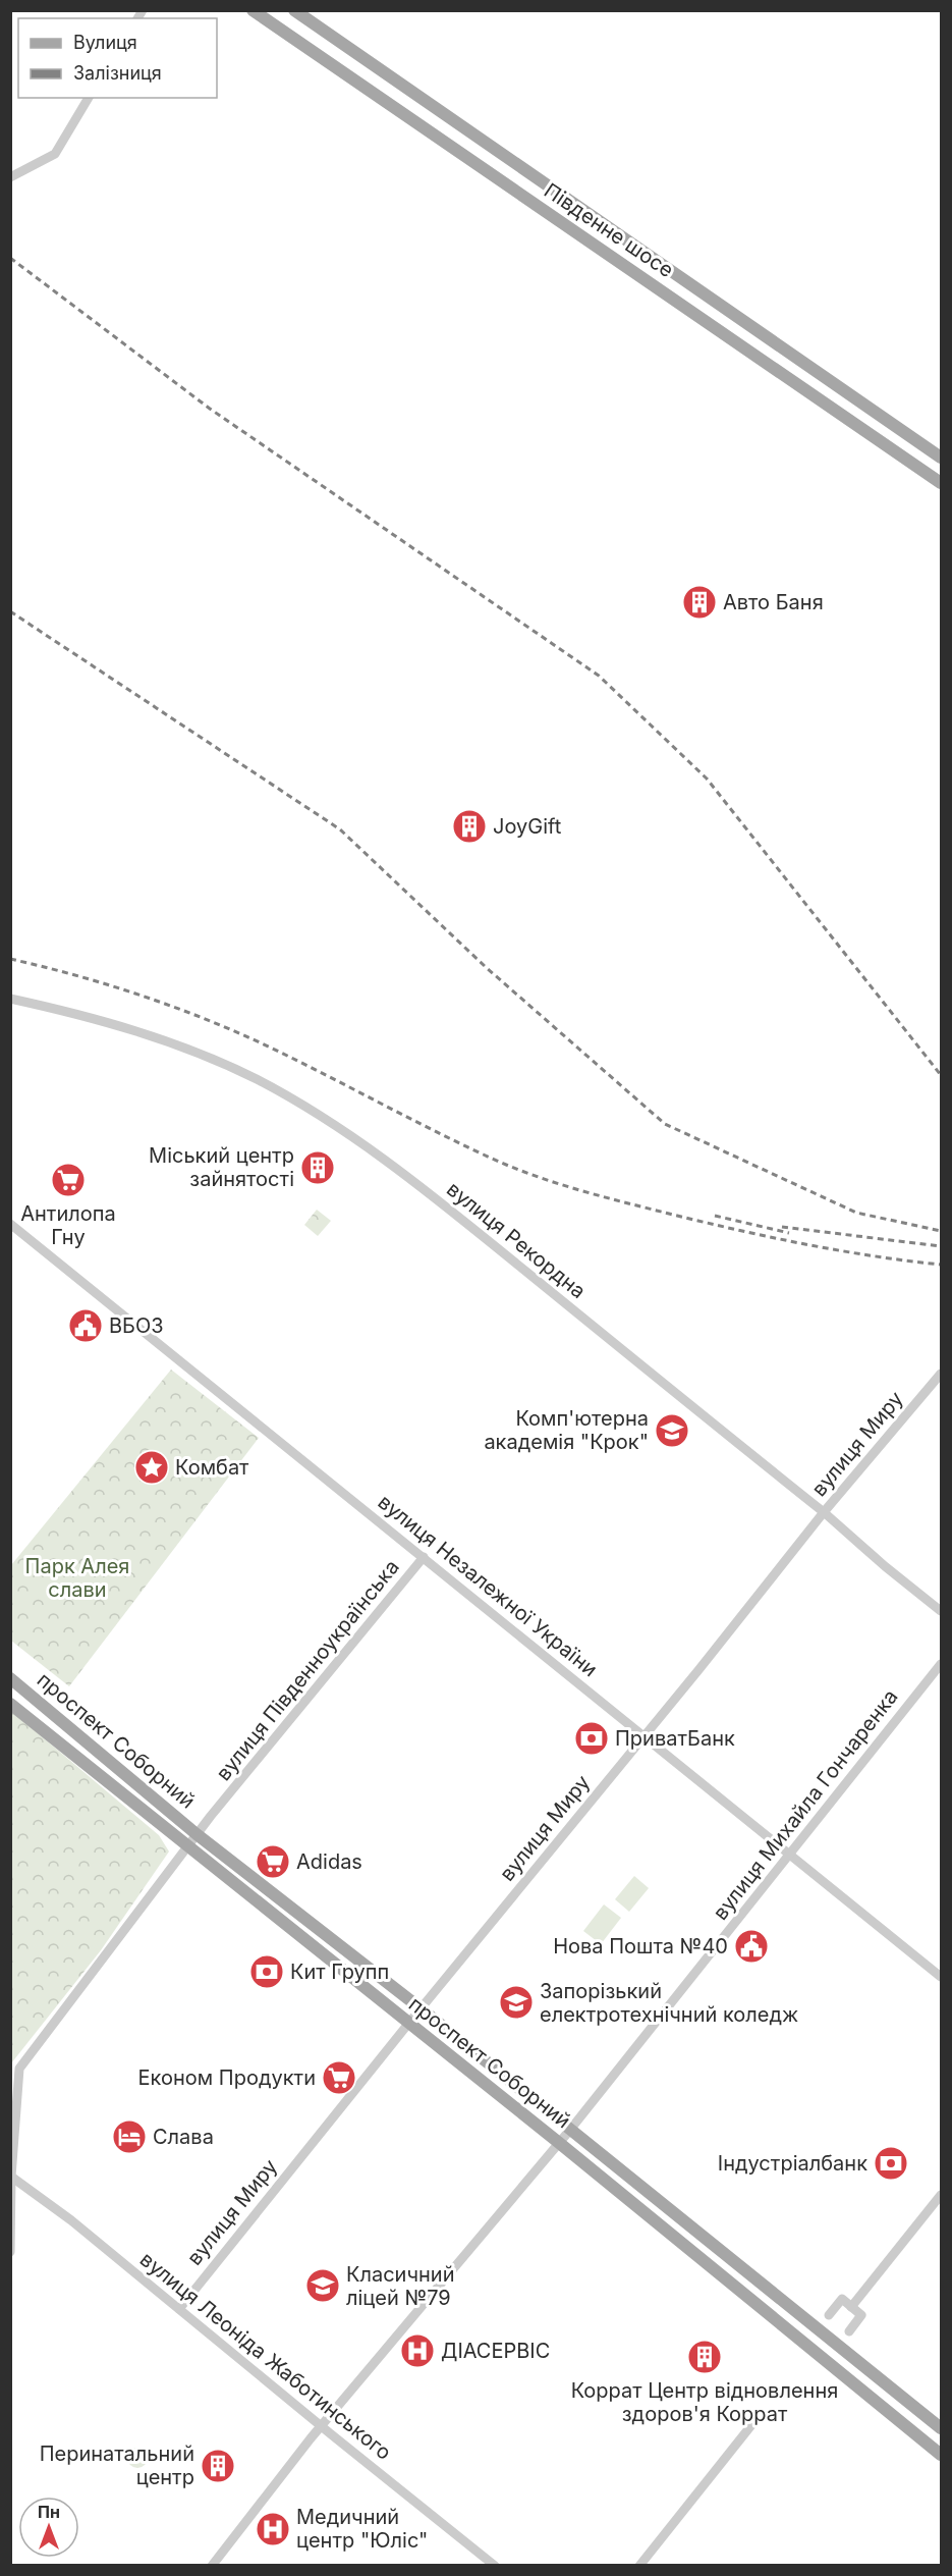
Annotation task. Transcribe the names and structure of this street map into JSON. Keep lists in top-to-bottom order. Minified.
{"streets":{"main road":["Південне шосе","проспект Соборний"],"street":["вулиця Рекордна","вулиця Миру","вулиця Незалежної України","вулиця Південноукраїнська","вулиця Михайла Гончаренка","вулиця Леоніда Жаботинського"]},"crossings":[["вулиця Рекордна","вулиця Миру"],["вулиця Миру","вулиця Незалежної України"],["вулиця Миру","проспект Соборний"],["вулиця Миру","вулиця Леоніда Жаботинського"],["вулиця Незалежної України","вулиця Південноукраїнська"],["вулиця Незалежної України","вулиця Михайла Гончаренка"],["вулиця Південноукраїнська","проспект Соборний"],["вулиця Південноукраїнська","вулиця Леоніда Жаботинського"],["проспект Соборний","вулиця Михайла Гончаренка"],["вулиця Михайла Гончаренка","вулиця Леоніда Жаботинського"]],"parks":["Парк Алея слави"],"places":{"building":["Авто Баня","JoyGift","Міський центр зайнятості","Коррат Центр відновлення здоров'я Коррат","Перинатальний центр"],"supermarket":["Антилопа Гну","Adidas","Економ Продукти"],"public building":["ВБОЗ","Нова Пошта №40"],"school or university":["Комп'ютерна академія \"Крок\"","Запорізький електротехнічний коледж","Класичний ліцей №79"],"place":["Комбат"],"bank":["ПриватБанк","Кит Групп","Індустріалбанк"],"hotel":["Слава"],"hospital":["ДІАСЕРВІС","Медичний центр \"Юліс\""]},"legend":["Вулиця","Залізниця"],"north":"top"}
